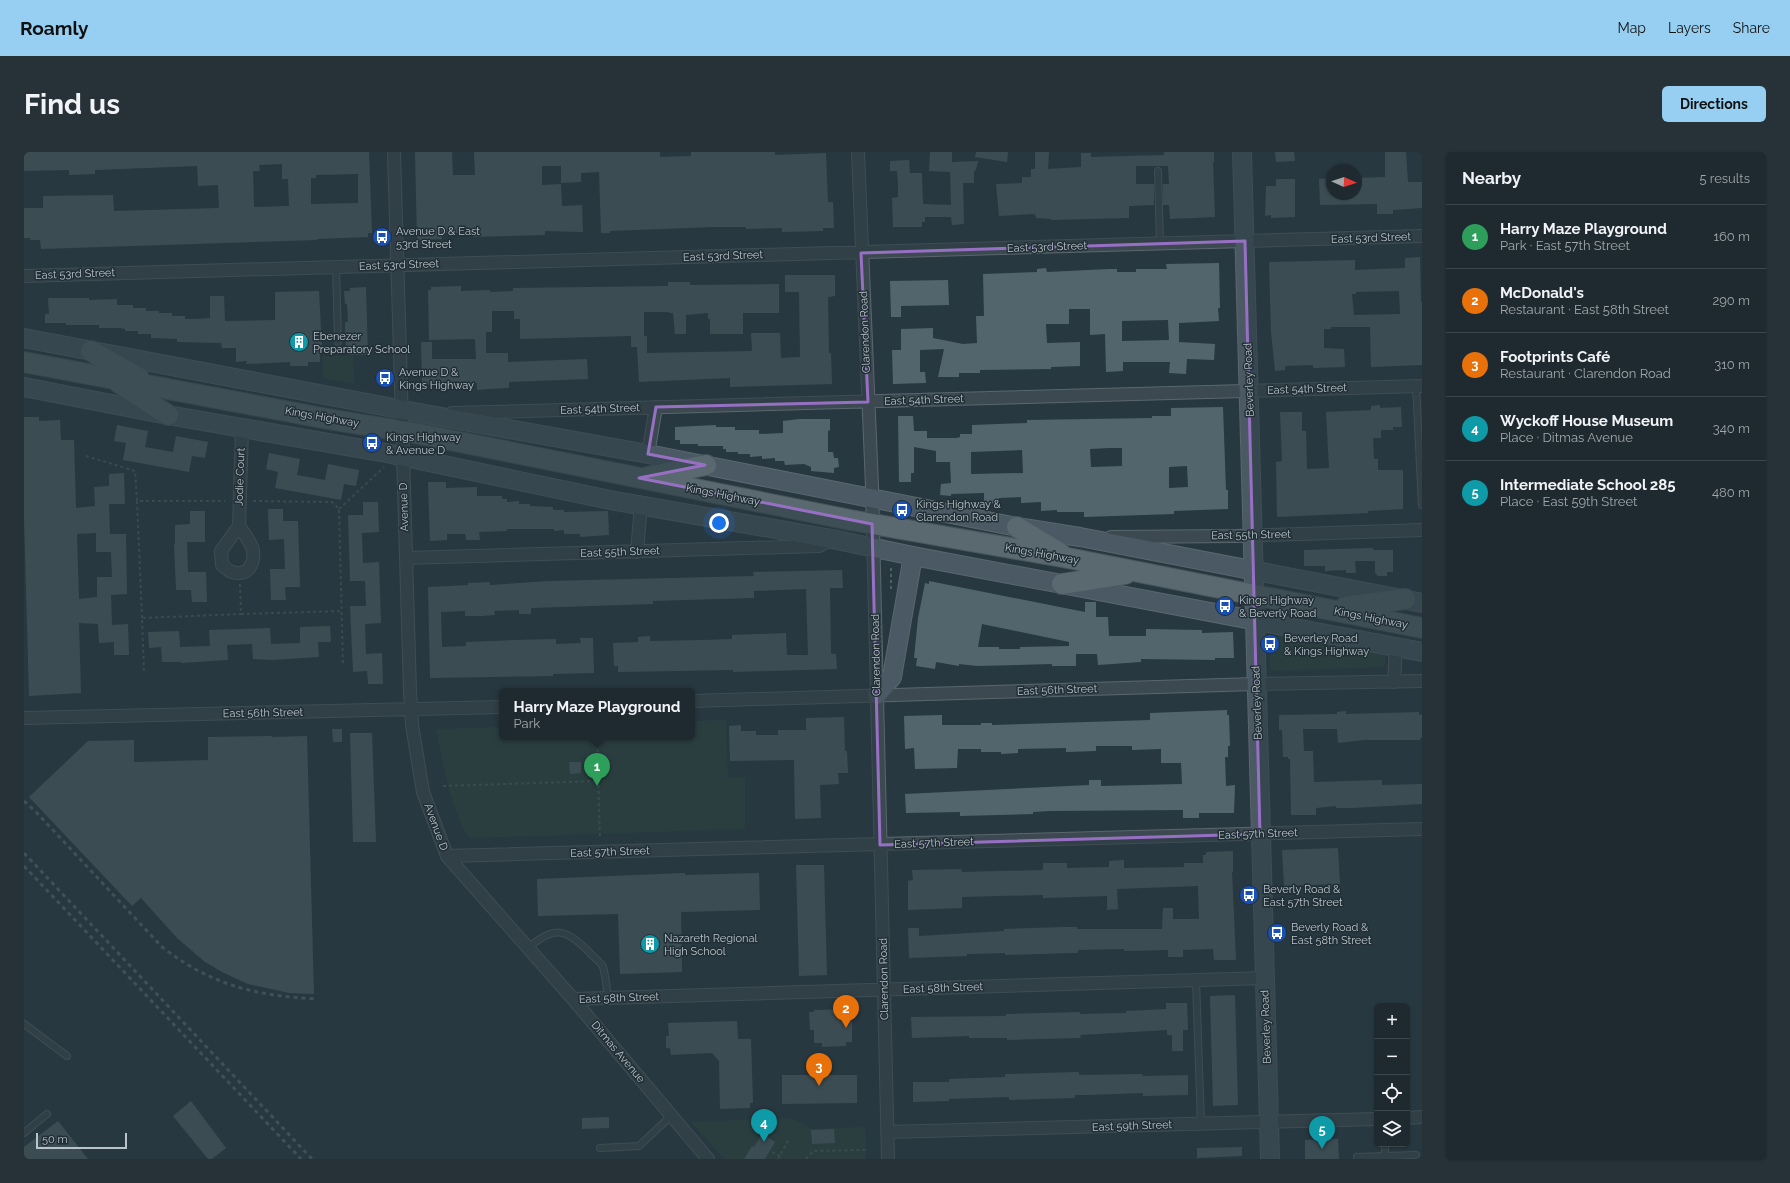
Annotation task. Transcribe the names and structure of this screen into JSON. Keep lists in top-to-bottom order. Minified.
{"streets":{"main road":["Kings Highway"],"street":["East 53rd Street","Clarendon Road","Beverley Road","East 54th Street","Jodie Court","Avenue D","East 55th Street","East 56th Street","East 57th Street","East 58th Street","Ditmas Avenue","East 59th Street"]},"crossings":[["East 53rd Street","Clarendon Road"],["East 53rd Street","Beverley Road"],["East 53rd Street","Avenue D"],["Clarendon Road","East 54th Street"],["Clarendon Road","Kings Highway"],["Clarendon Road","East 56th Street"],["Clarendon Road","East 57th Street"],["Clarendon Road","East 58th Street"],["Clarendon Road","East 59th Street"],["Beverley Road","East 54th Street"],["Beverley Road","Kings Highway"],["Beverley Road","East 55th Street"],["Beverley Road","East 56th Street"],["Beverley Road","East 57th Street"],["Beverley Road","East 58th Street"],["Beverley Road","East 59th Street"],["East 54th Street","Kings Highway"],["Kings Highway","Avenue D"],["Kings Highway","East 55th Street"],["Avenue D","East 55th Street"],["Avenue D","East 56th Street"],["Avenue D","East 57th Street"],["Avenue D","Ditmas Avenue"],["East 57th Street","Ditmas Avenue"],["East 58th Street","Ditmas Avenue"]],"places":{"bus stop":["Avenue D & East 53rd Street","Avenue D & Kings Highway","Kings Highway & Avenue D","Kings Highway & Clarendon Road","Kings Highway & Beverly Road","Beverley Road & Kings Highway","Beverly Road & East 57th Street","Beverly Road & East 58th Street"],"building":["Ebenezer Preparatory School","Nazareth Regional High School"]},"scale_bar":"50 m","north":"right","page":{"header":"Roamly","nav":["Map","Layers","Share"],"buttons":"Directions","title":"Find us","heading":["Nearby","5 results"],"list":[{"mark":"1","name":"Harry Maze Playground","note":"Park · East 57th Street","value":"160 m"},{"mark":"2","name":"McDonald's","note":"Restaurant · East 58th Street","value":"290 m"},{"mark":"3","name":"Footprints Café","note":"Restaurant · Clarendon Road","value":"310 m"},{"mark":"4","name":"Wyckoff House Museum","note":"Place · Ditmas Avenue","value":"340 m"},{"mark":"5","name":"Intermediate School 285","note":"Place · East 59th Street","value":"480 m"}],"popup":["Harry Maze Playground","Park"],"pins":["1","2","3","4","5"],"map_buttons":["+","−"],"scale":"50 m"}}
